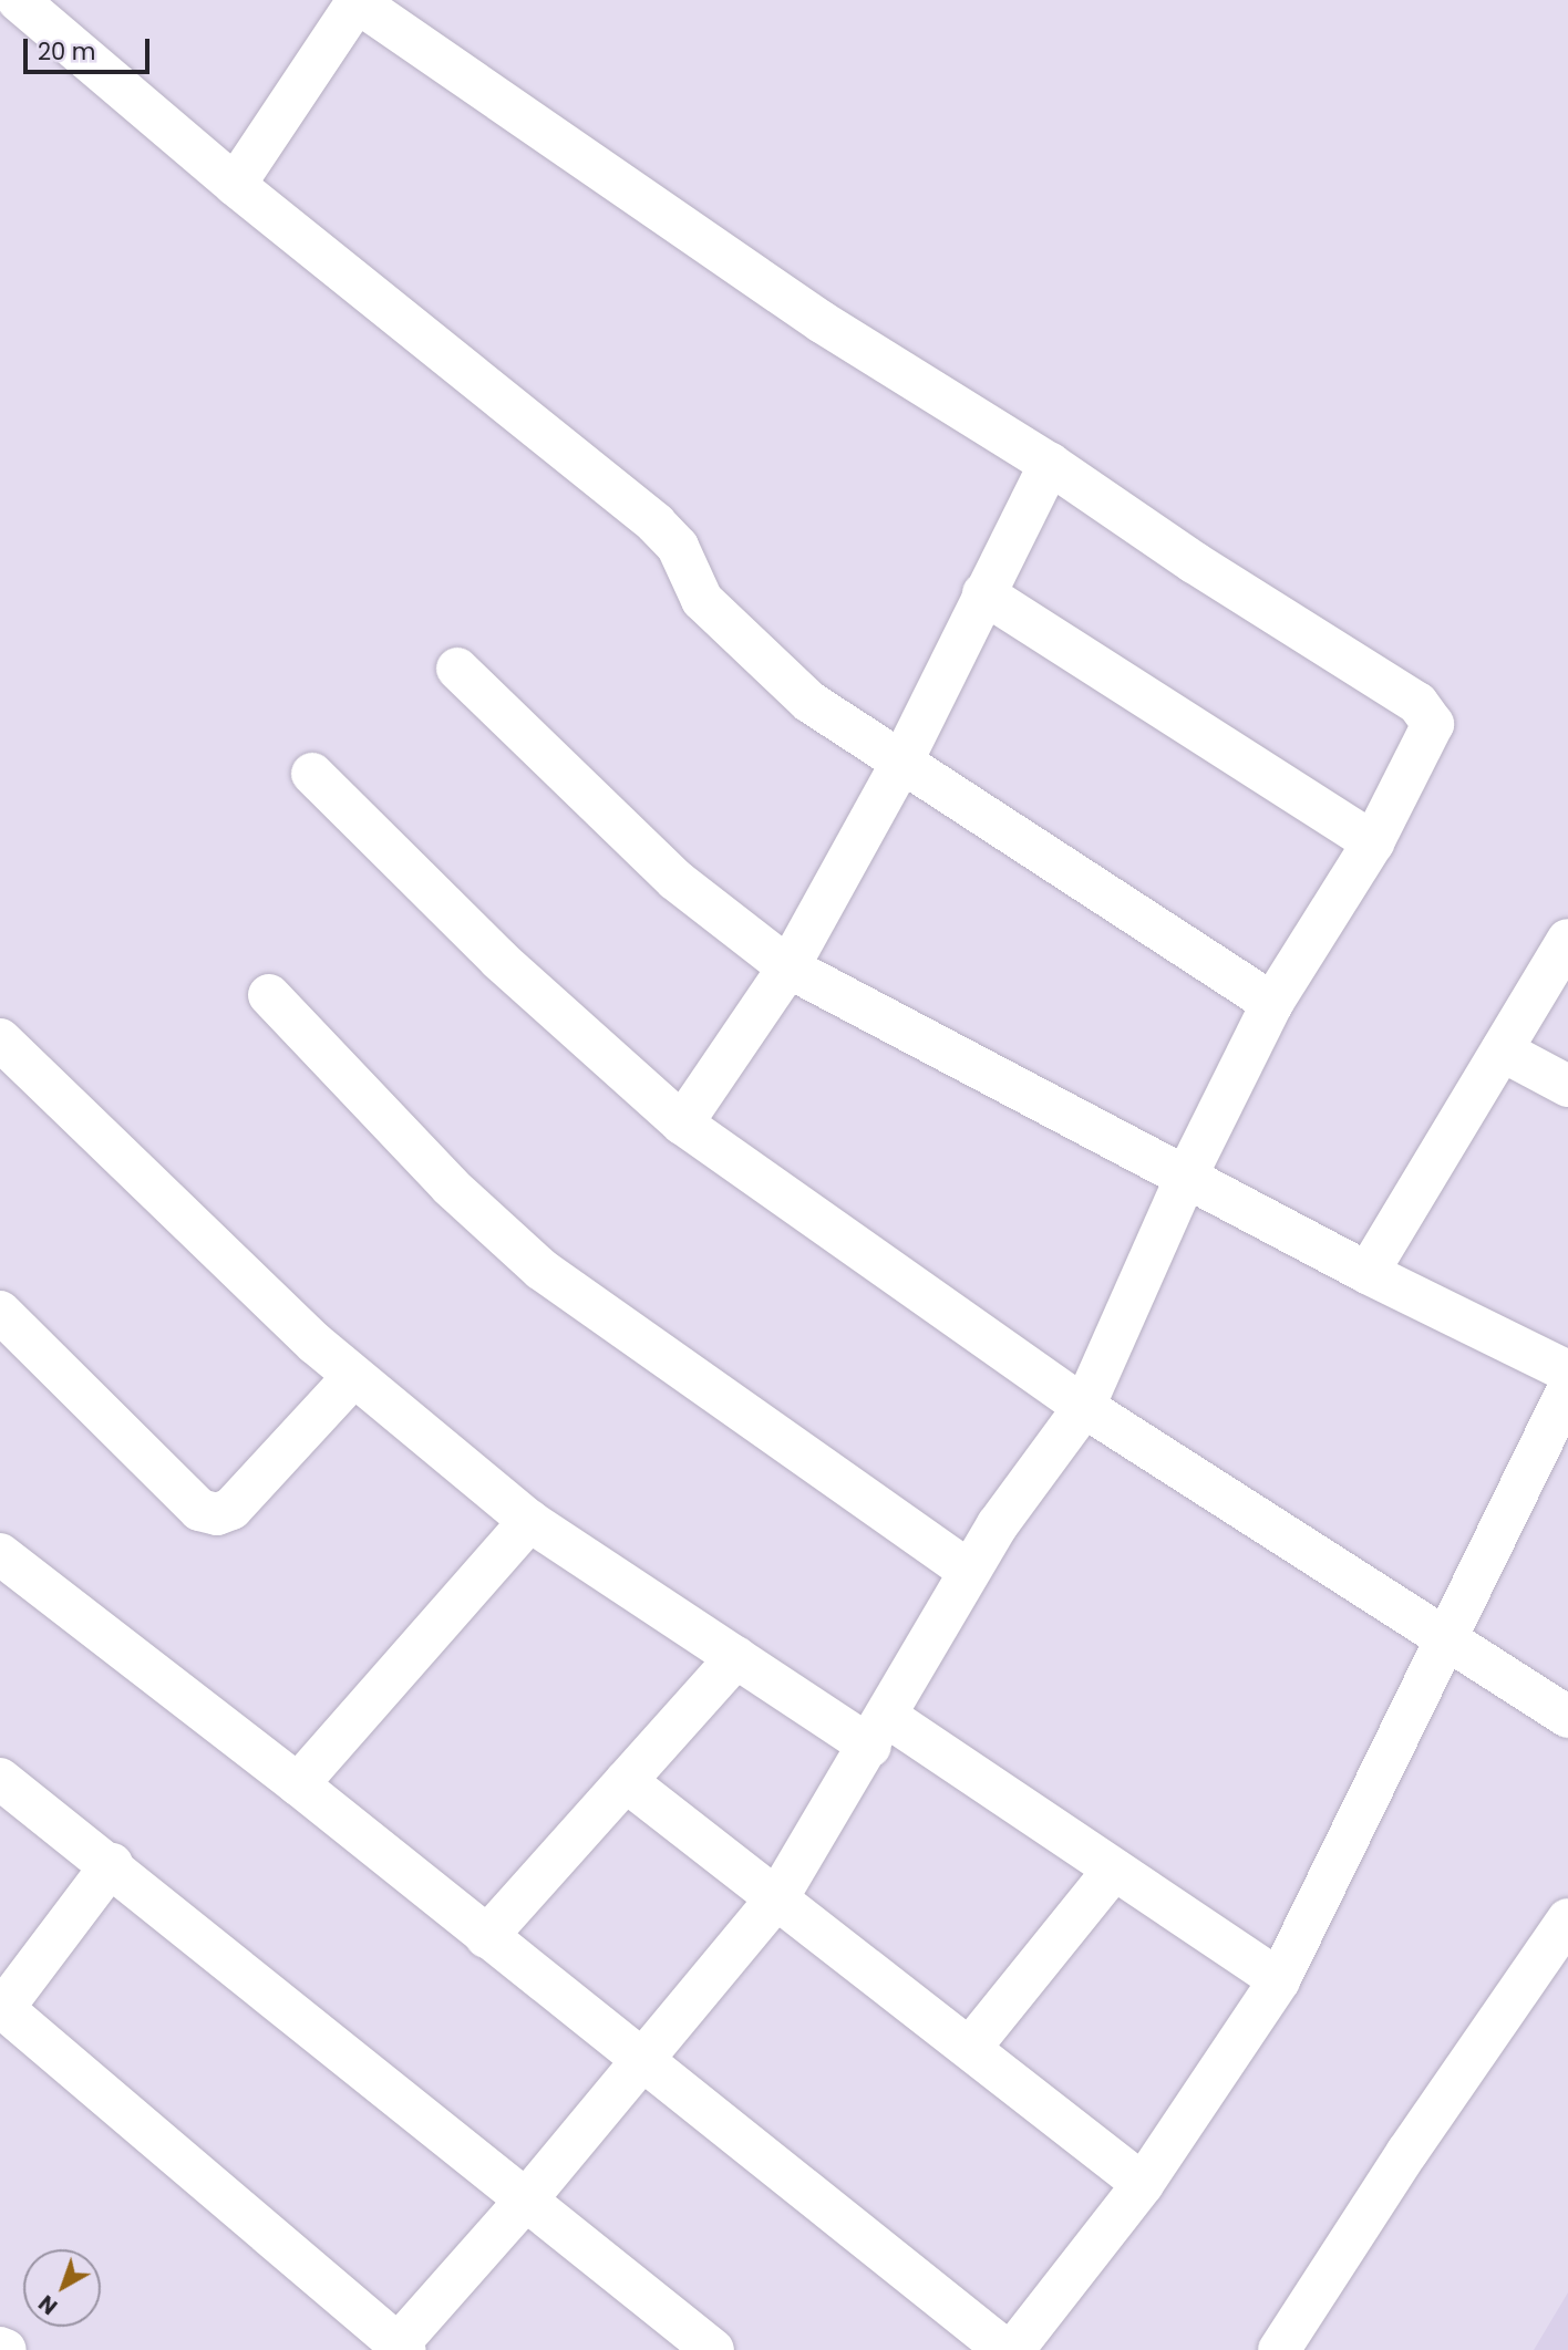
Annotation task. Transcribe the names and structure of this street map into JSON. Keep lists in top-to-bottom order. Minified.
{"scale_bar":"20 m","north":"bottom left"}
